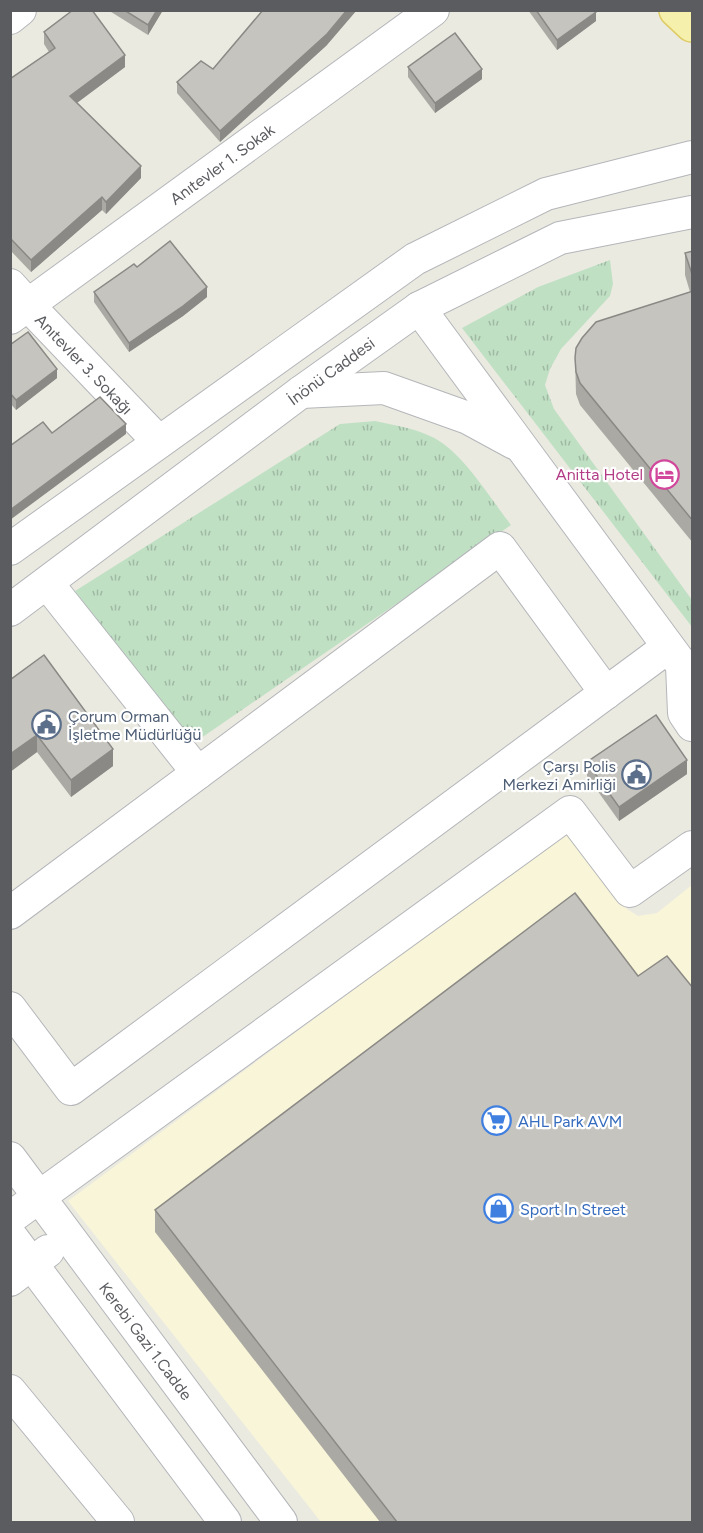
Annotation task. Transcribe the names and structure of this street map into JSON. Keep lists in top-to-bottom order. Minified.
{"streets":{"street":["Anıtevler 1. Sokak","Anıtevler 3. Sokağı","İnönü Caddesi","Kerebi Gazi 1.Cadde"]},"crossings":[["Anıtevler 1. Sokak","Anıtevler 3. Sokağı"]],"places":{"hotel":["Anitta Hotel"],"public building":["Çorum Orman İşletme Müdürlüğü","Çarşı Polis Merkezi Amirliği"],"supermarket":["AHL Park AVM"],"shop":["Sport In Street"]}}
